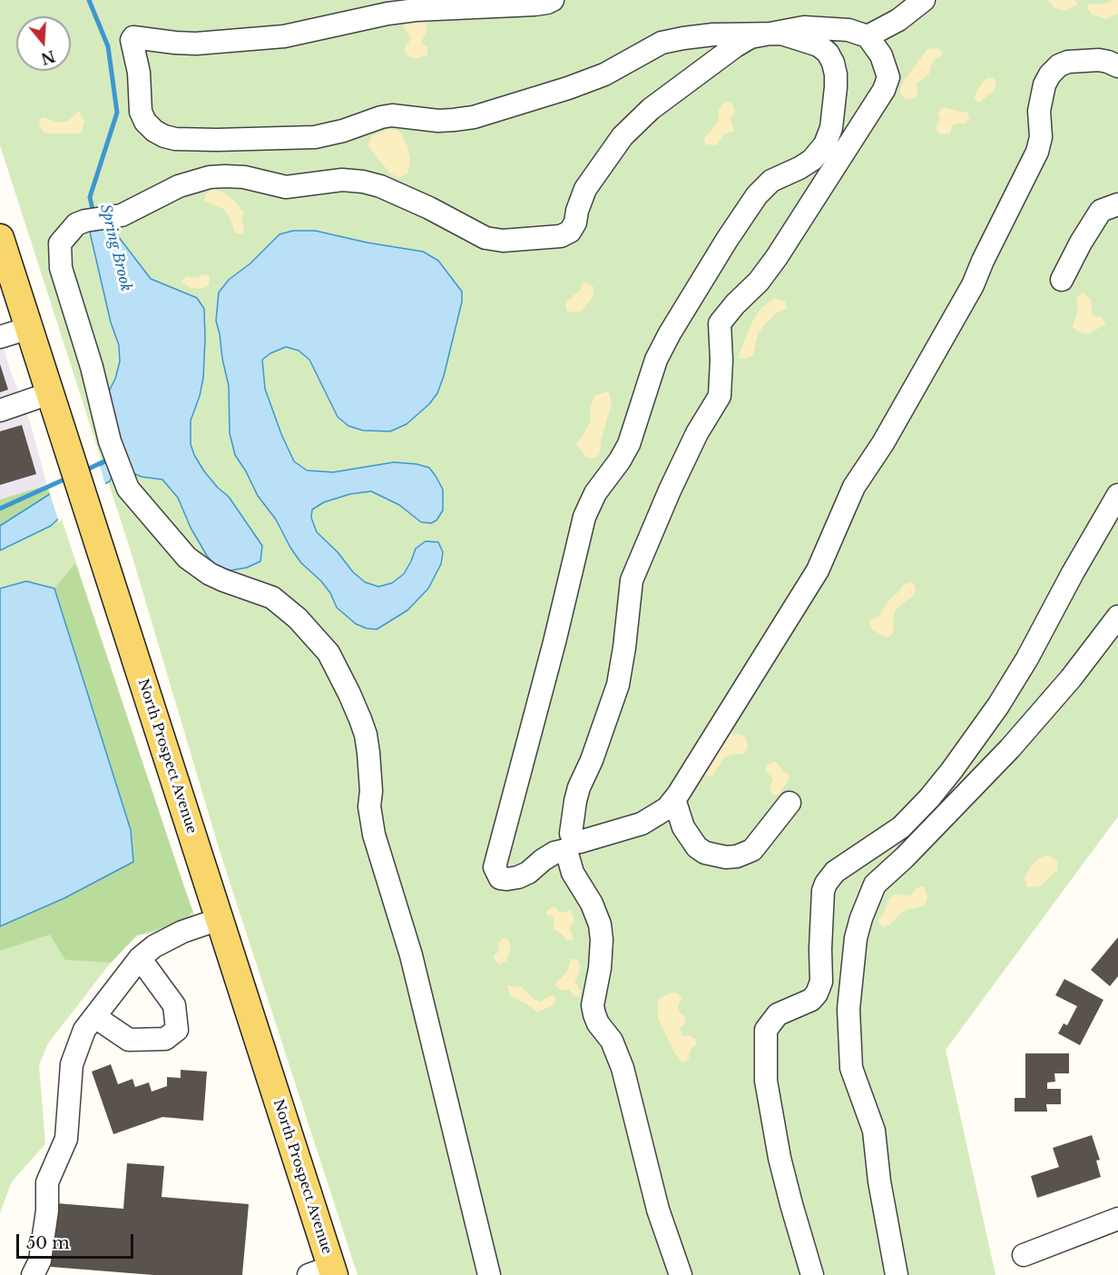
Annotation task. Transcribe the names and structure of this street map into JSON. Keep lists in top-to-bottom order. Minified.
{"streets":{"main road":["North Prospect Avenue"]},"water":["Spring Brook"],"scale_bar":"50 m","north":"bottom"}
